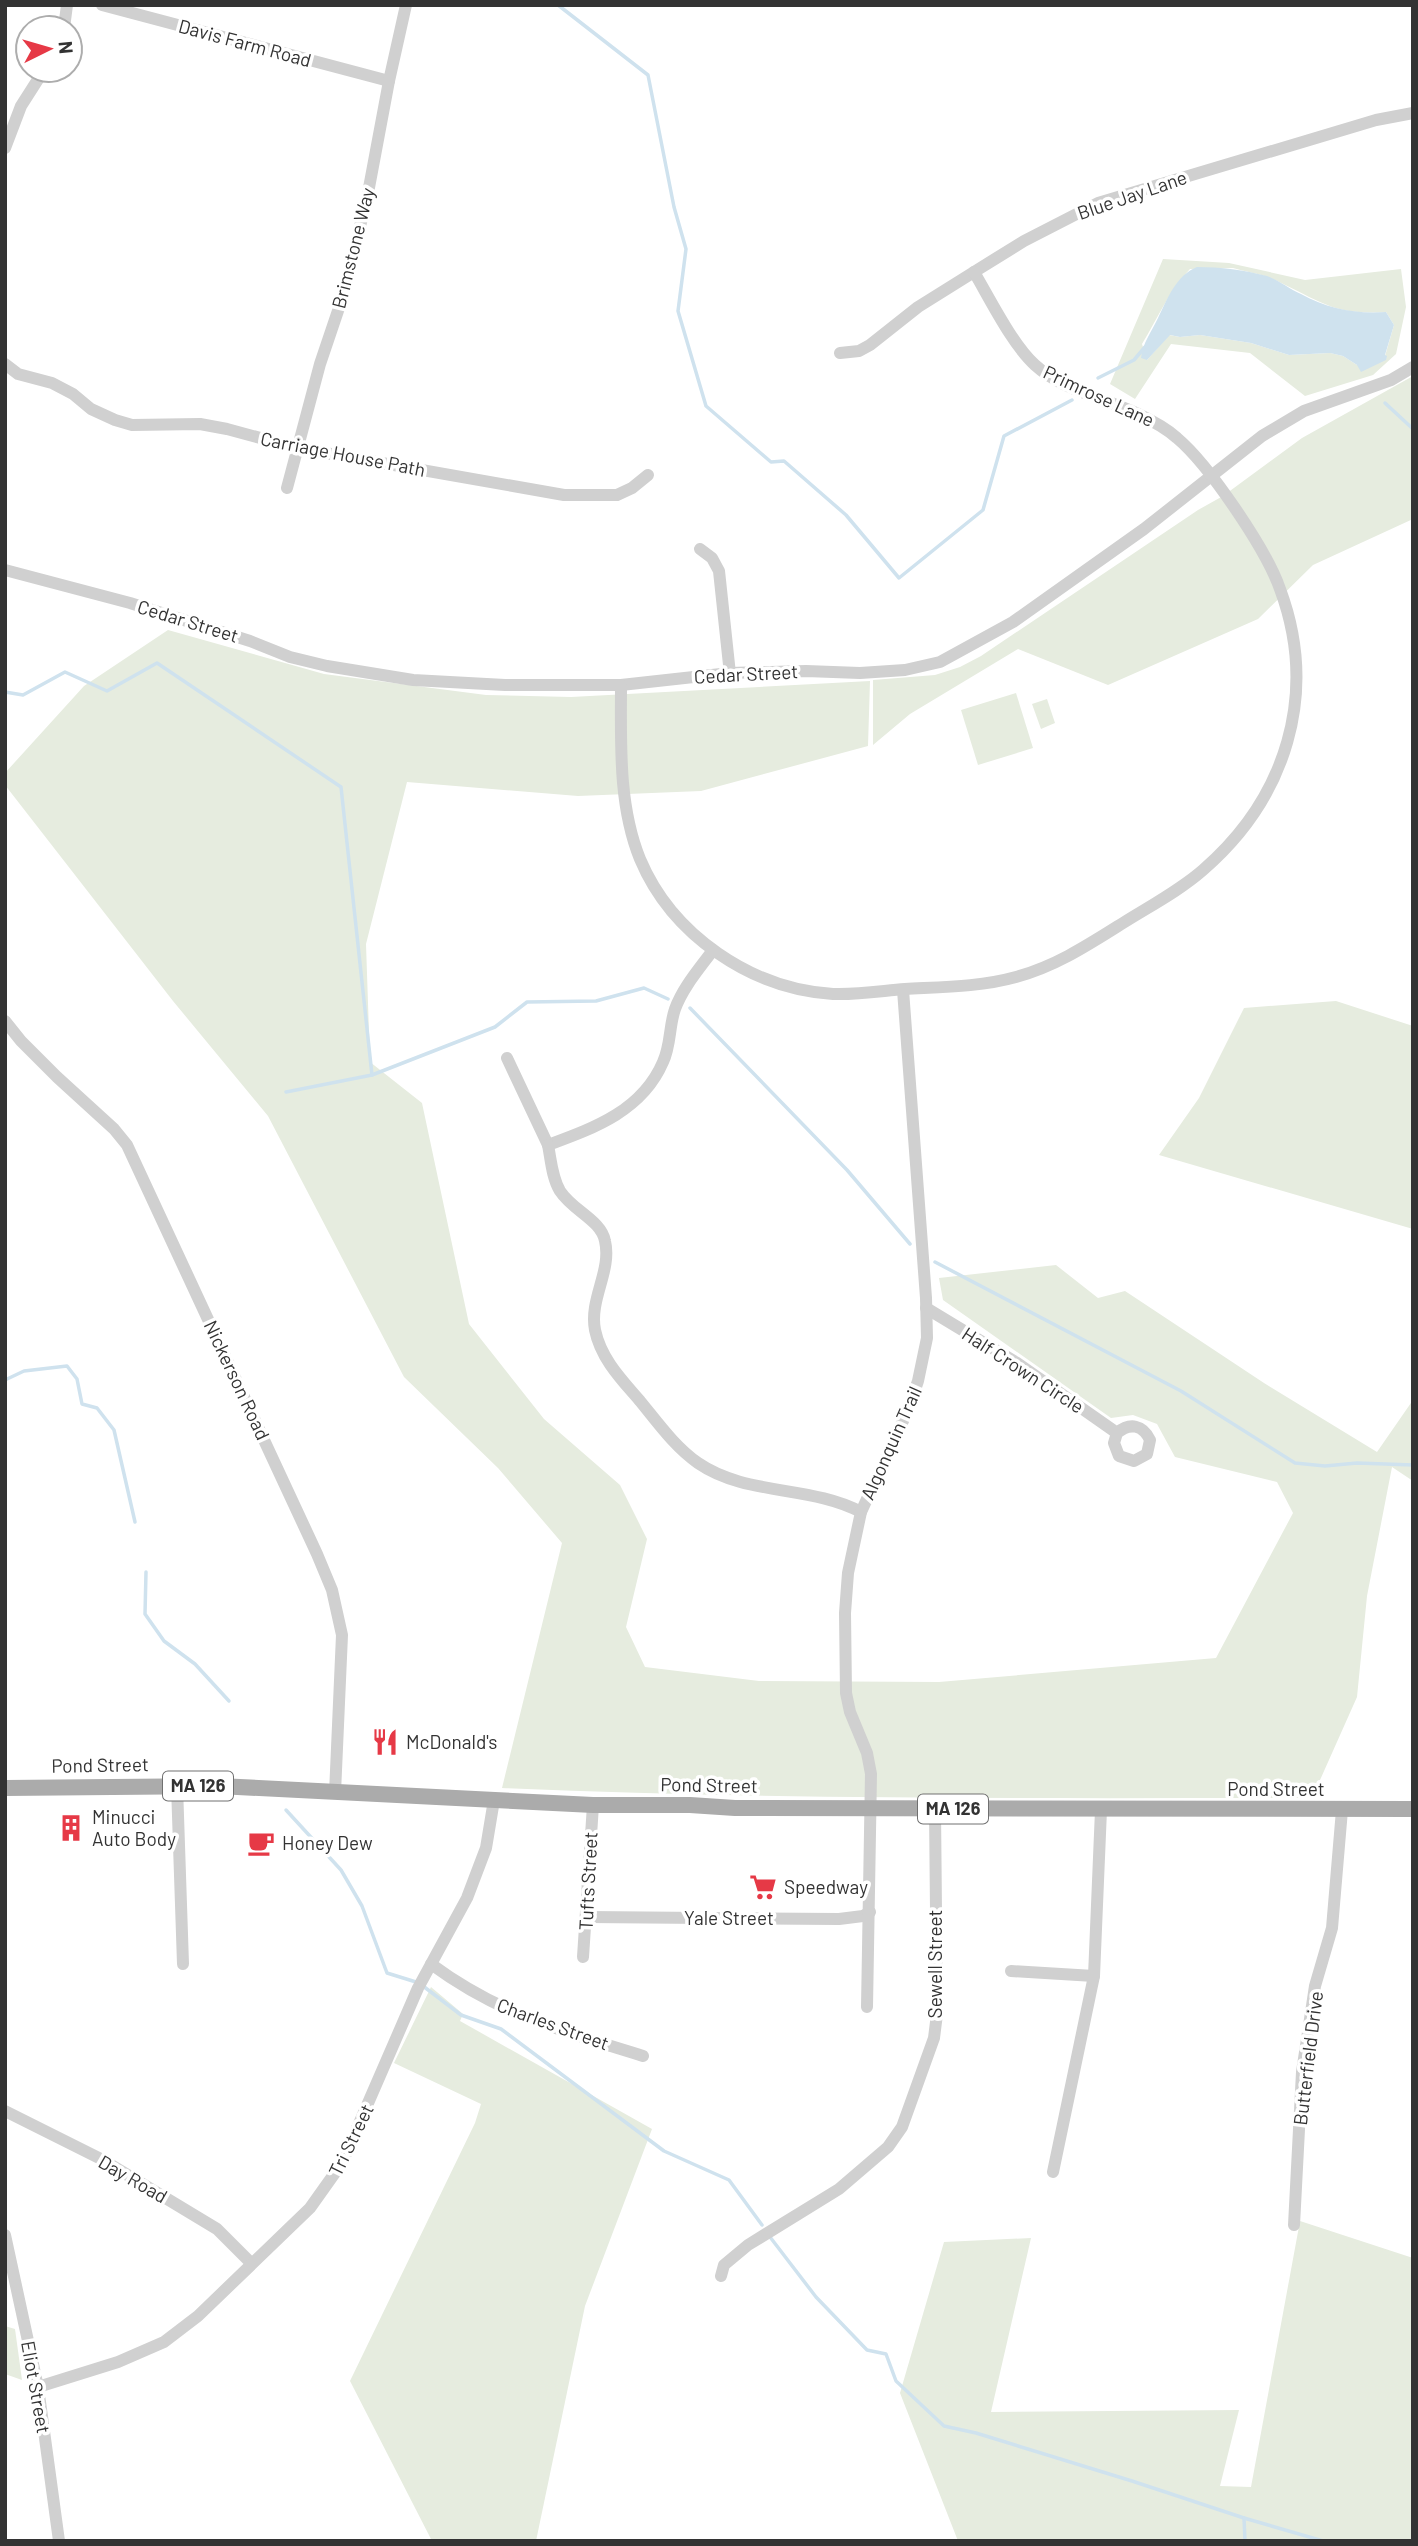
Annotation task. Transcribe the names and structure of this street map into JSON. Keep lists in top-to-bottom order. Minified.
{"streets":{"main road":["Pond Street","MA 126"],"street":["Davis Farm Road","Blue Jay Lane","Brimstone Way","Primrose Lane","Carriage House Path","Cedar Street","Half Crown Circle","Nickerson Road","Algonquin Trail","Tufts Street","Yale Street","Sewell Street","Charles Street","Butterfield Drive","Tri Street","Day Road","Eliot Street"]},"crossings":[["Davis Farm Road","Brimstone Way"],["Blue Jay Lane","Primrose Lane"],["Brimstone Way","Carriage House Path"],["Primrose Lane","Cedar Street"],["Primrose Lane","Algonquin Trail"],["Half Crown Circle","Algonquin Trail"],["Nickerson Road","Pond Street"],["Algonquin Trail","Pond Street"],["Algonquin Trail","Yale Street"],["Pond Street","Tufts Street"],["Pond Street","Sewell Street"],["Pond Street","Butterfield Drive"],["Pond Street","Tri Street"],["Tufts Street","Yale Street"],["Charles Street","Tri Street"],["Tri Street","Day Road"],["Tri Street","Eliot Street"]],"places":{"restaurant":["McDonald's"],"building":["Minucci Auto Body"],"cafe":["Honey Dew"],"supermarket":["Speedway"]},"north":"right"}
